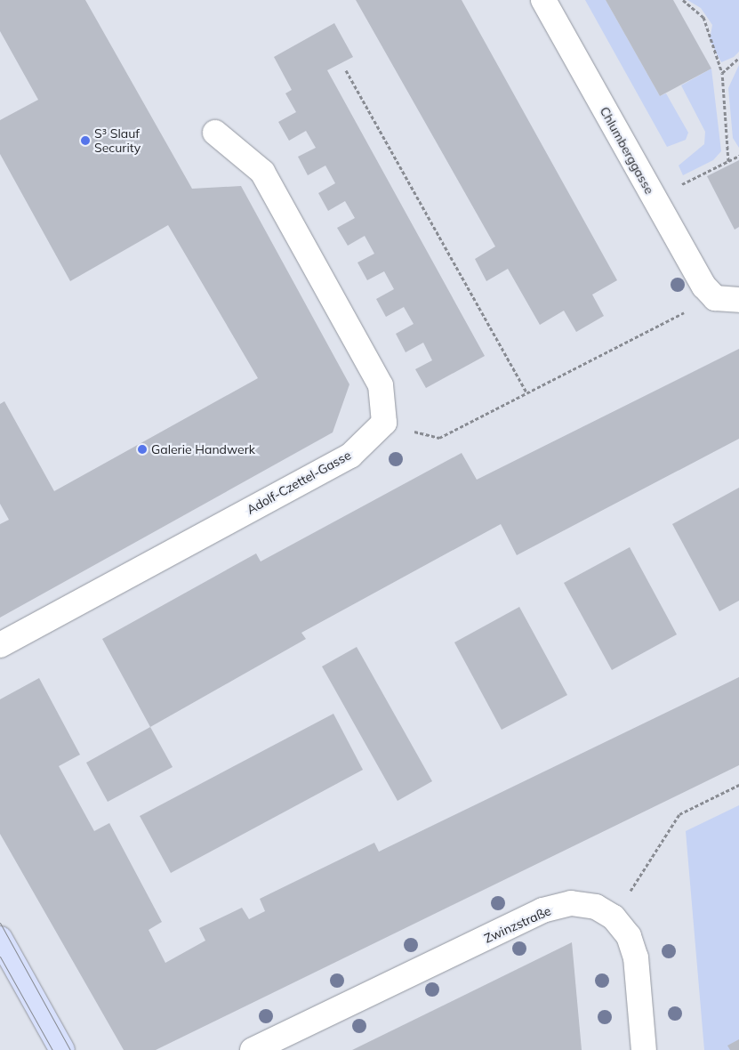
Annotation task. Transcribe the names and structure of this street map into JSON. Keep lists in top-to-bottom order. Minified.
{"streets":{"street":["Chlumberggasse","Adolf-Czettel-Gasse","Zwinzstraße"]},"places":["S³ Slauf Security","Galerie Handwerk"]}
